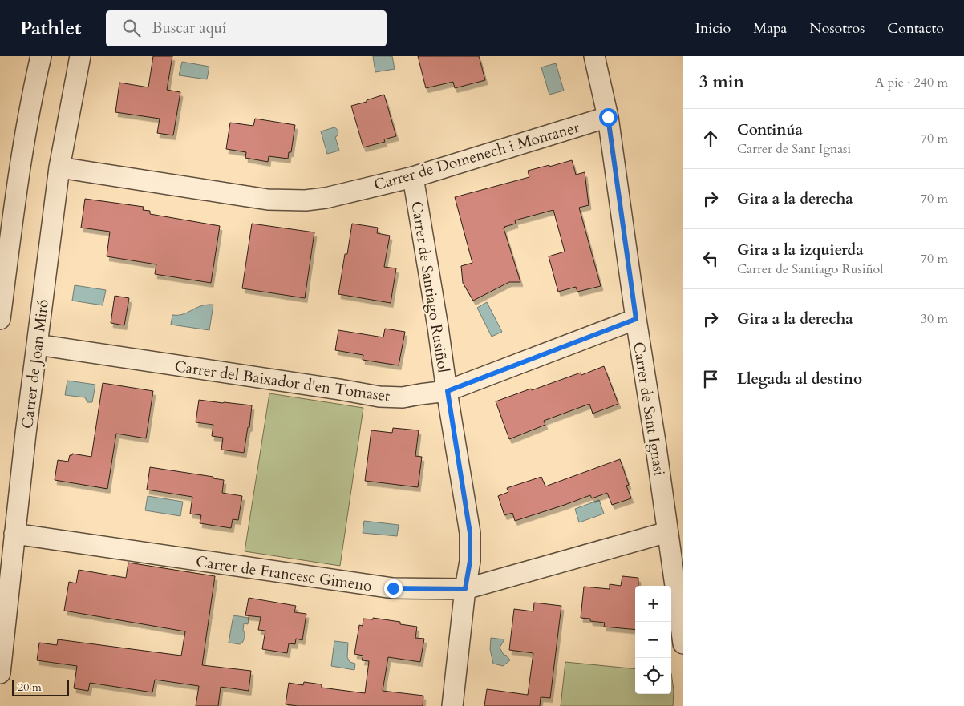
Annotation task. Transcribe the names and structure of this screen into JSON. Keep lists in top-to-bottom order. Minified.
{"streets":{"street":["Carrer de Domenech i Montaner","Carrer de Santiago Rusiñol","Carrer de Joan Miró","Carrer del Baixador d'en Tomaset","Carrer de Sant Ignasi","Carrer de Francesc Gimeno"]},"crossings":[["Carrer de Domenech i Montaner","Carrer de Santiago Rusiñol"],["Carrer de Domenech i Montaner","Carrer de Joan Miró"],["Carrer de Domenech i Montaner","Carrer de Sant Ignasi"],["Carrer de Santiago Rusiñol","Carrer del Baixador d'en Tomaset"],["Carrer de Santiago Rusiñol","Carrer de Francesc Gimeno"],["Carrer de Joan Miró","Carrer del Baixador d'en Tomaset"],["Carrer de Joan Miró","Carrer de Francesc Gimeno"],["Carrer del Baixador d'en Tomaset","Carrer de Sant Ignasi"],["Carrer de Sant Ignasi","Carrer de Francesc Gimeno"]],"scale_bar":"20 m","page":{"header":"Pathlet","search":"Buscar aquí","nav":["Inicio","Mapa","Nosotros","Contacto"],"heading":["3 min","A pie · 240 m"],"list":[["Continúa","Carrer de Sant Ignasi","70 m"],["Gira a la derecha","70 m"],["Gira a la izquierda","Carrer de Santiago Rusiñol","70 m"],["Gira a la derecha","30 m"],"Llegada al destino"],"map_buttons":["+","−"],"scale":"20 m"}}
